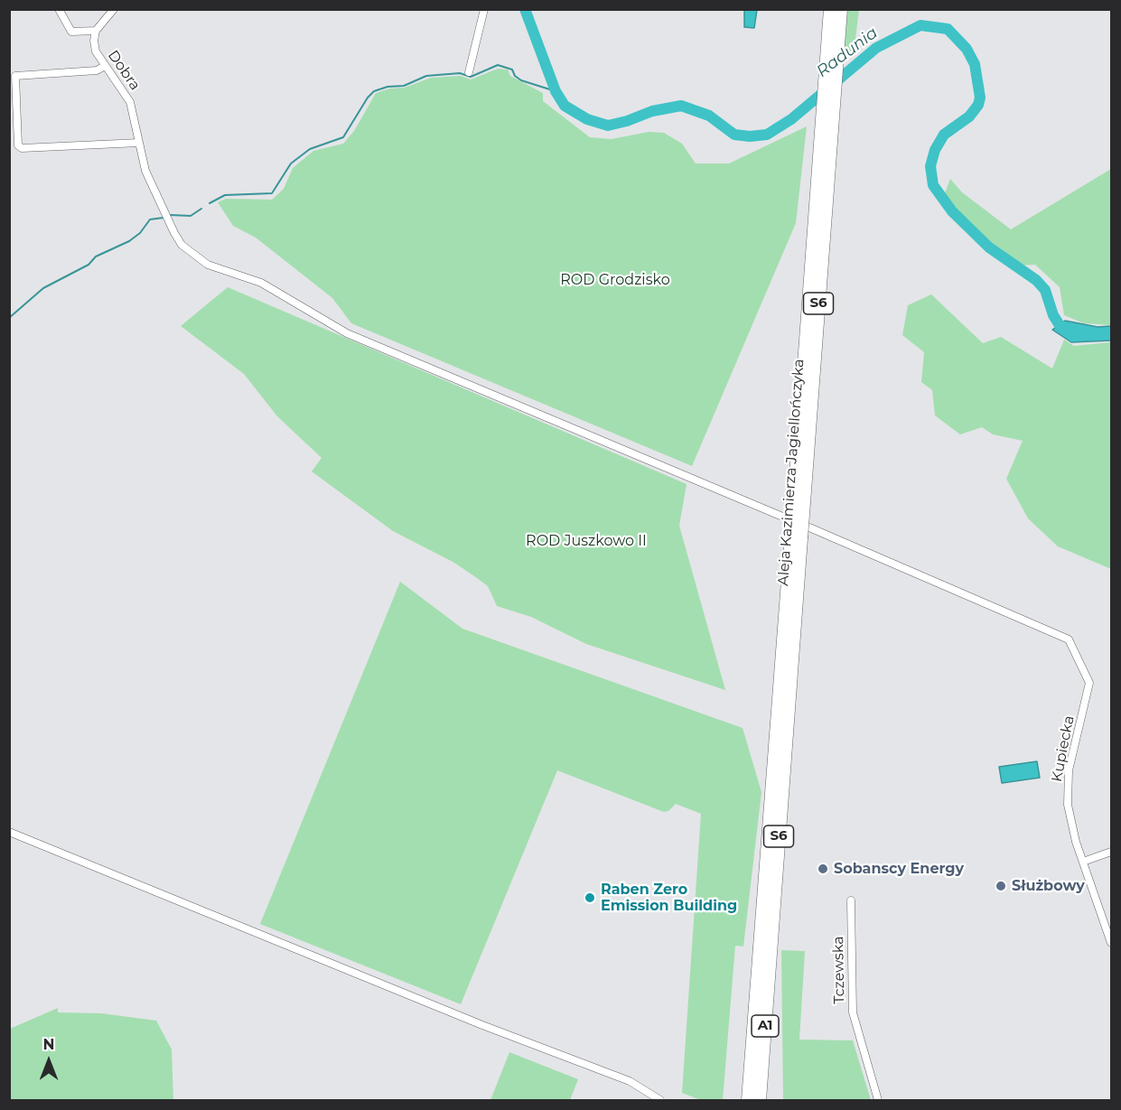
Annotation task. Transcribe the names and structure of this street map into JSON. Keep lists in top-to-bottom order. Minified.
{"streets":{"highway":["S6","Aleja Kazimierza Jagiellończyka","A1"],"street":["Dobra","Kupiecka","Tczewska"]},"crossings":[["Aleja Kazimierza Jagiellończyka","A1"]],"water":["Radunia"],"parks":["ROD Grodzisko","ROD Juszkowo II"],"places":["Sobanscy Energy","Służbowy","Raben Zero Emission Building"],"north":"top"}
